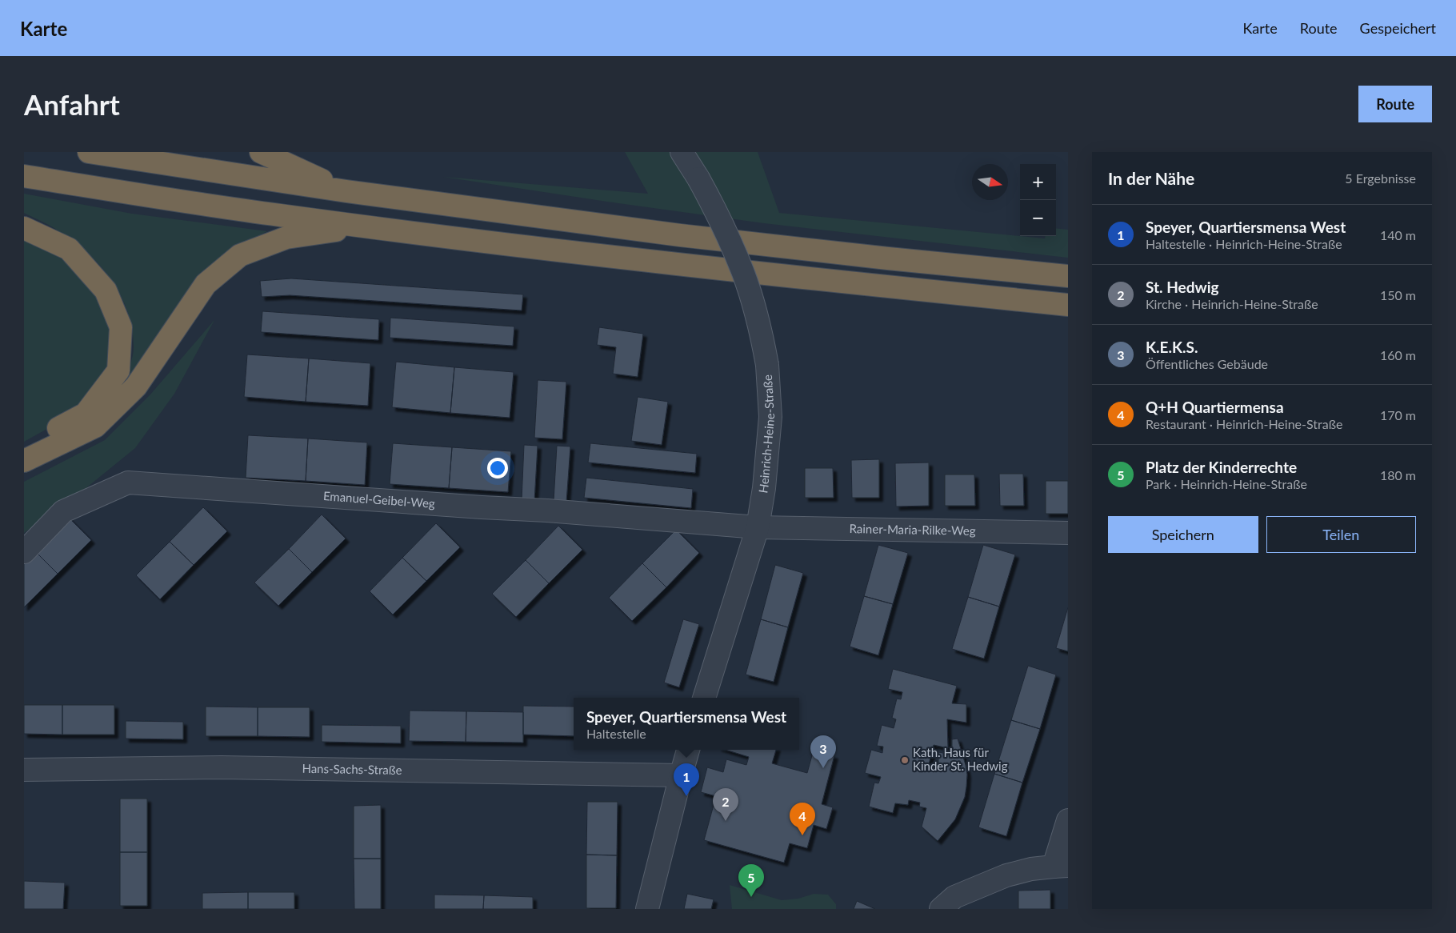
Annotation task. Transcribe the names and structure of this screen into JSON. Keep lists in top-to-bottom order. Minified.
{"streets":{"street":["Heinrich-Heine-Straße","Emanuel-Geibel-Weg","Rainer-Maria-Rilke-Weg","Hans-Sachs-Straße"]},"crossings":[["Heinrich-Heine-Straße","Emanuel-Geibel-Weg"],["Heinrich-Heine-Straße","Rainer-Maria-Rilke-Weg"],["Emanuel-Geibel-Weg","Rainer-Maria-Rilke-Weg"]],"places":["Kath. Haus für Kinder St. Hedwig"],"north":"right","page":{"header":"Karte","nav":["Karte","Route","Gespeichert"],"buttons":["Route",["Speichern","Teilen"]],"title":"Anfahrt","heading":["In der Nähe","5 Ergebnisse"],"map_buttons":["+","−"],"list":[{"mark":"1","name":"Speyer, Quartiersmensa West","note":"Haltestelle · Heinrich-Heine-Straße","value":"140 m"},{"mark":"2","name":"St. Hedwig","note":"Kirche · Heinrich-Heine-Straße","value":"150 m"},{"mark":"3","name":"K.E.K.S.","note":"Öffentliches Gebäude","value":"160 m"},{"mark":"4","name":"Q+H Quartiermensa","note":"Restaurant · Heinrich-Heine-Straße","value":"170 m"},{"mark":"5","name":"Platz der Kinderrechte","note":"Park · Heinrich-Heine-Straße","value":"180 m"}],"popup":["Speyer, Quartiersmensa West","Haltestelle"],"pins":["3","1","2","4","5"]}}
